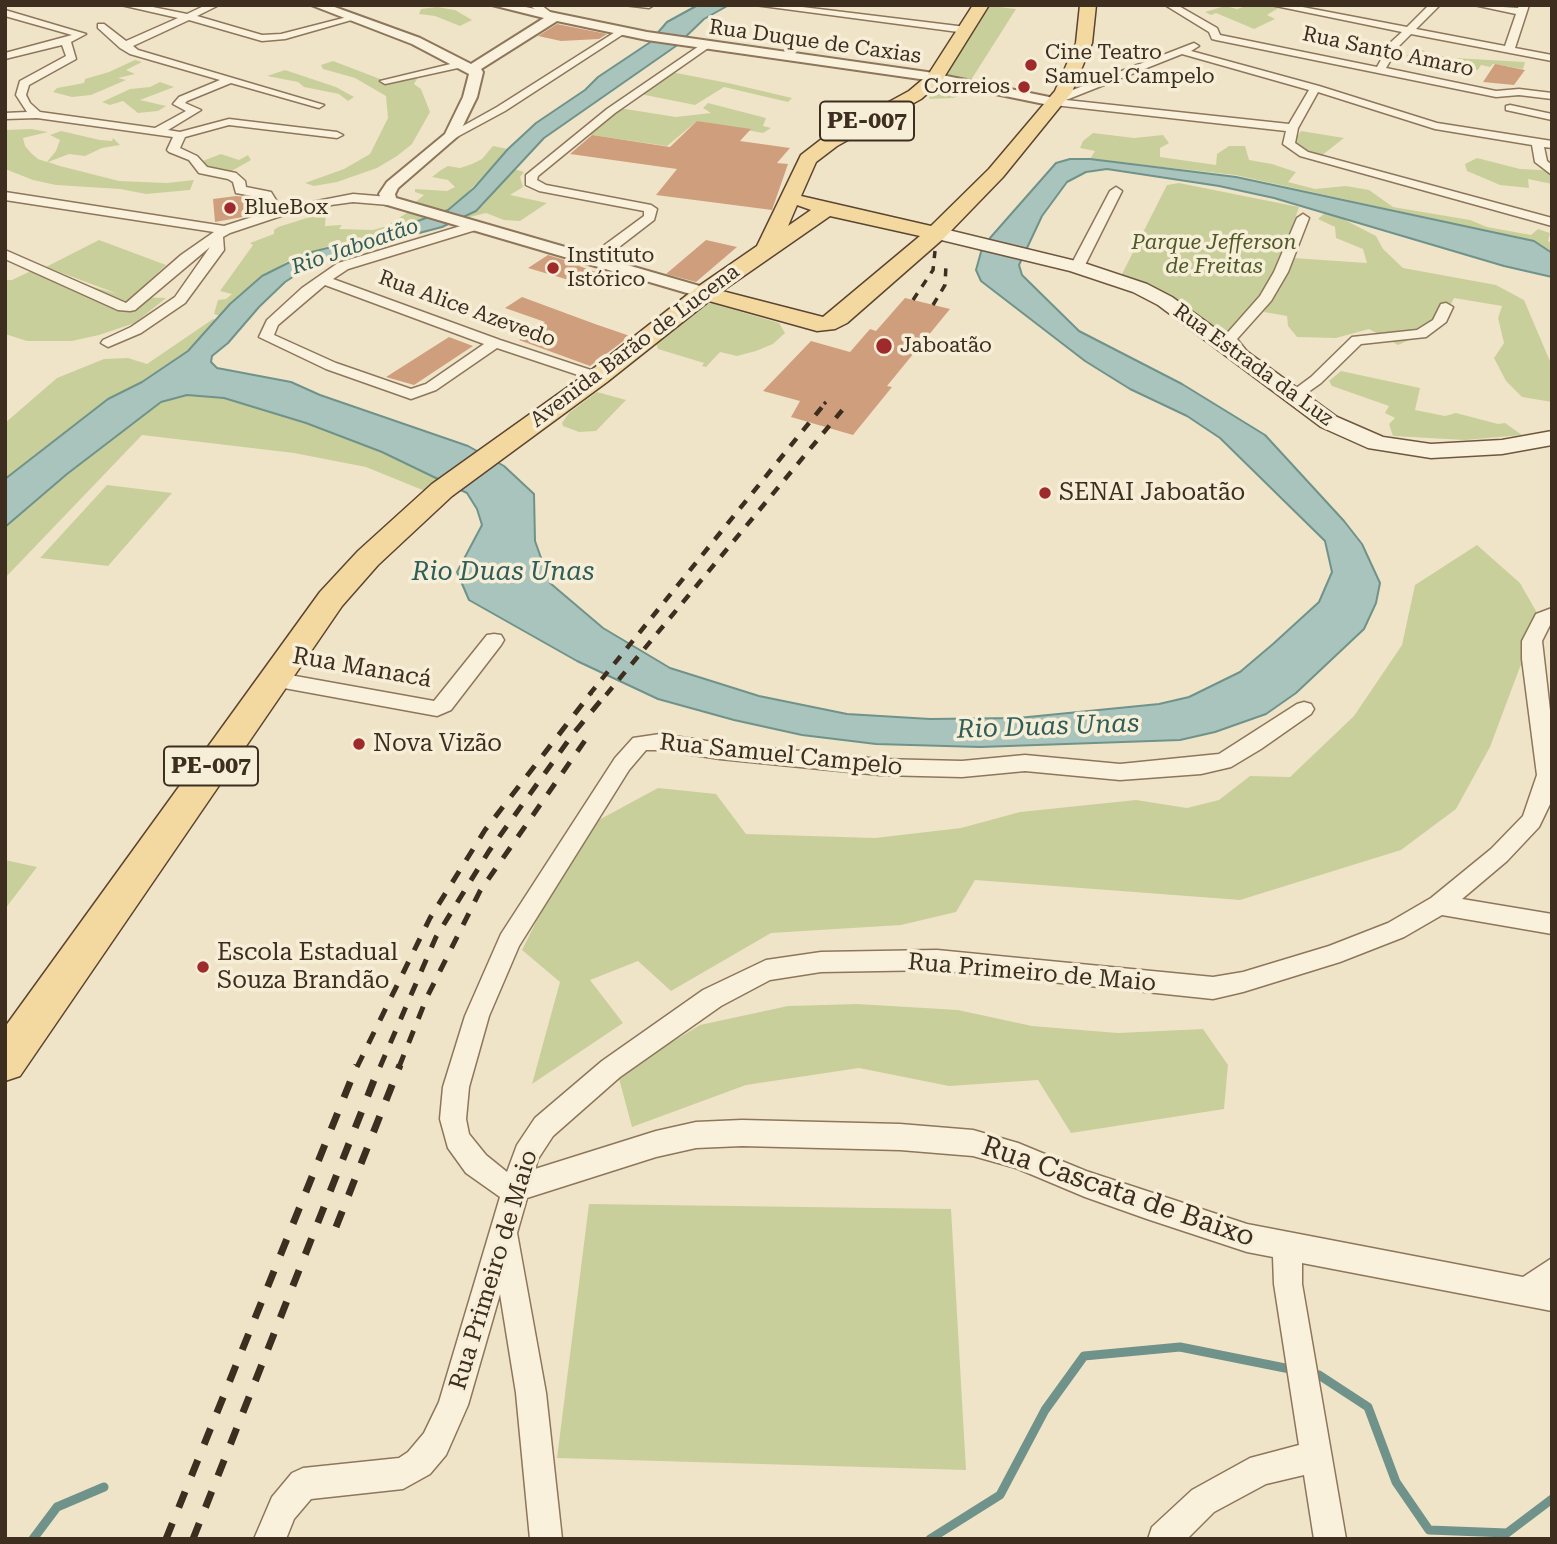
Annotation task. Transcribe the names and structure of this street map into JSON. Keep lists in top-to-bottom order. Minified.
{"streets":{"main road":["PE-007","Avenida Barão de Lucena","Rua Estrada da Luz"],"street":["Rua Duque de Caxias","Rua Santo Amaro","Rua Alice Azevedo","Rua Manacá","Rua Samuel Campelo","Rua Primeiro de Maio","Rua Cascata de Baixo"]},"crossings":[["Rua Duque de Caxias","Avenida Barão de Lucena"],["PE-007","Avenida Barão de Lucena"],["PE-007","Rua Manacá"],["Rua Alice Azevedo","Avenida Barão de Lucena"],["Avenida Barão de Lucena","Rua Manacá"],["Rua Samuel Campelo","Rua Primeiro de Maio"],["Rua Samuel Campelo","Rua Cascata de Baixo"],["Rua Primeiro de Maio","Rua Cascata de Baixo"]],"water":["Rio Jaboatão","Rio Duas Unas"],"parks":["Parque Jefferson de Freitas"],"places":["Cine Teatro Samuel Campelo","Correios","BlueBox","Instituto Istórico","Jaboatão","SENAI Jaboatão","Nova Vizão","Escola Estadual Souza Brandão"]}
